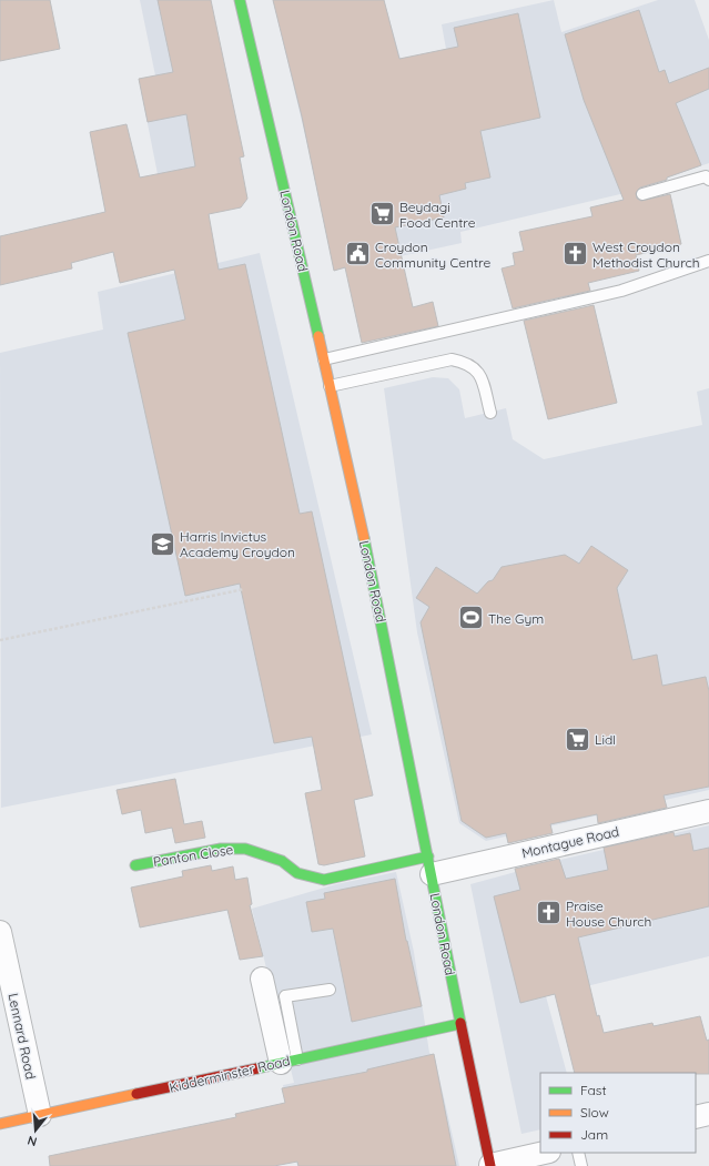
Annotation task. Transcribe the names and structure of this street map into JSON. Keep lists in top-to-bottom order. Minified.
{"streets":{"street":["London Road","Montague Road","Panton Close","Lennard Road","Kidderminster Road"]},"crossings":[["London Road","Montague Road"],["London Road","Panton Close"],["London Road","Kidderminster Road"],["Montague Road","Panton Close"],["Lennard Road","Kidderminster Road"]],"places":{"supermarket":["Beydagi Food Centre","Lidl"],"public building":["Croydon Community Centre"],"church":["West Croydon Methodist Church","Praise House Church"],"school or university":["Harris Invictus Academy Croydon"],"sports":["The Gym"]},"legend":["Fast","Slow","Jam"],"north":"bottom"}
